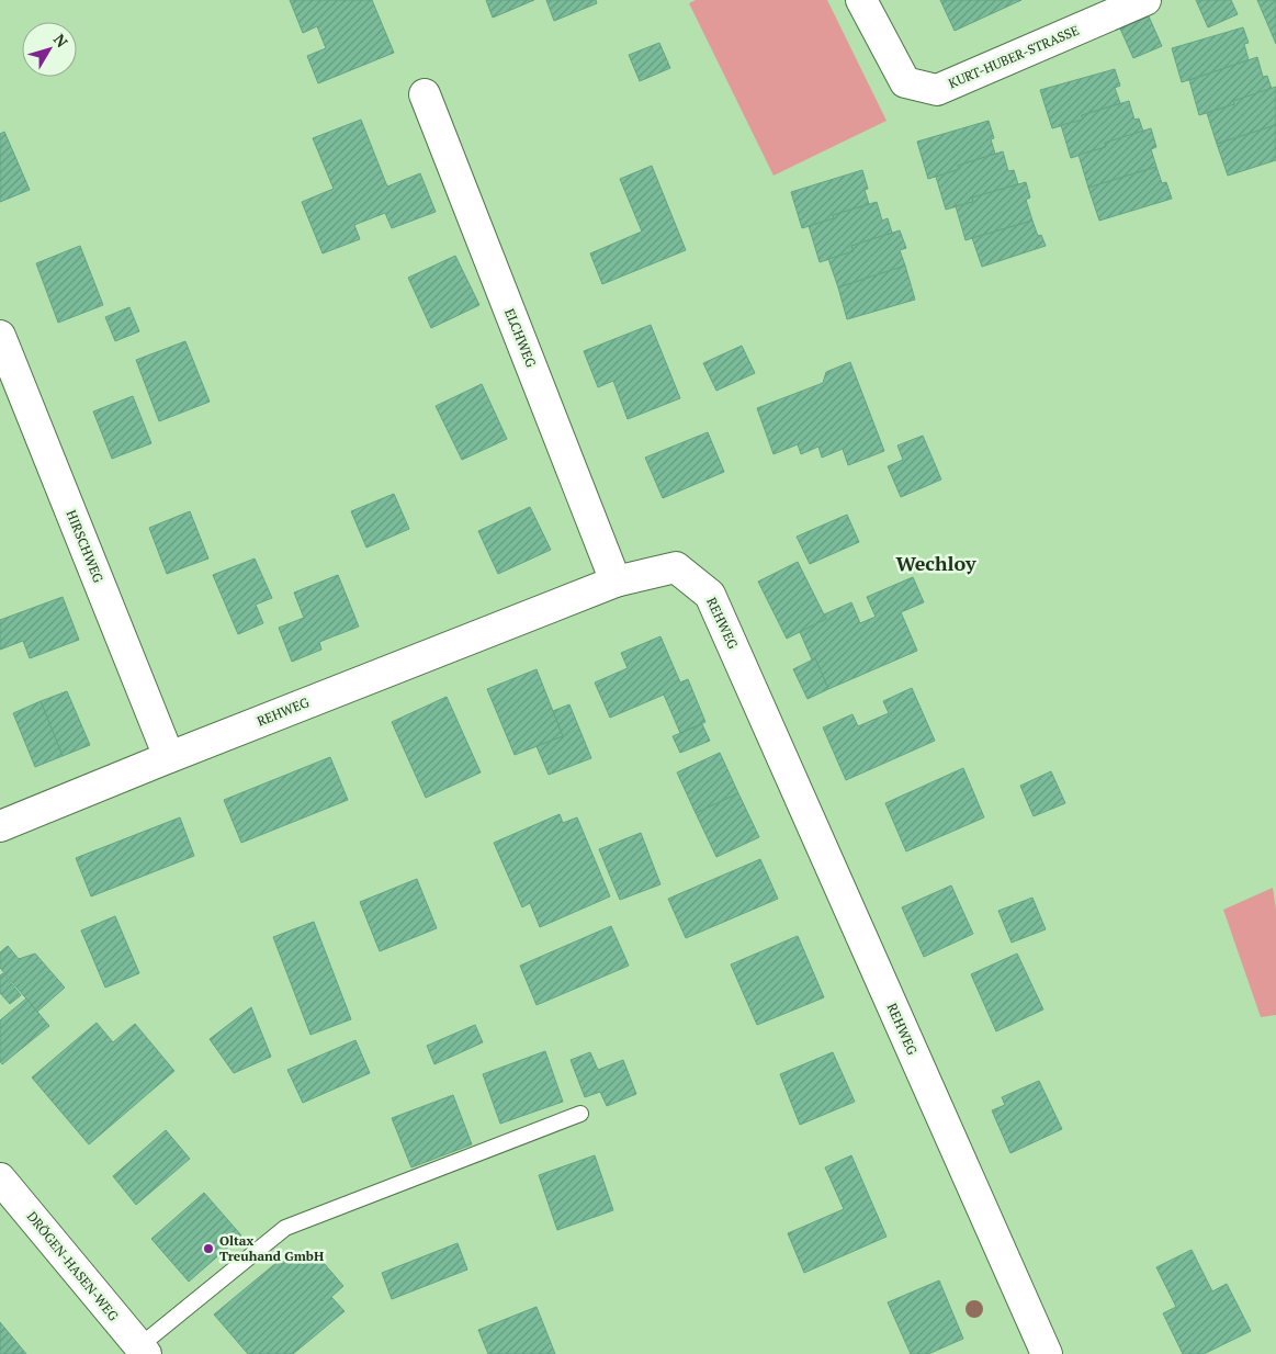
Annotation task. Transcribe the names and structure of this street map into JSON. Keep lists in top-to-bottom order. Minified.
{"streets":{"street":["KURT-HUBER-STRASSE","ELCHWEG","HIRSCHWEG","REHWEG","DRÖGEN-HASEN-WEG"]},"crossings":[["ELCHWEG","REHWEG"],["HIRSCHWEG","REHWEG"]],"districts":["Wechloy"],"places":["Oltax Treuhand GmbH"],"north":"top right"}
